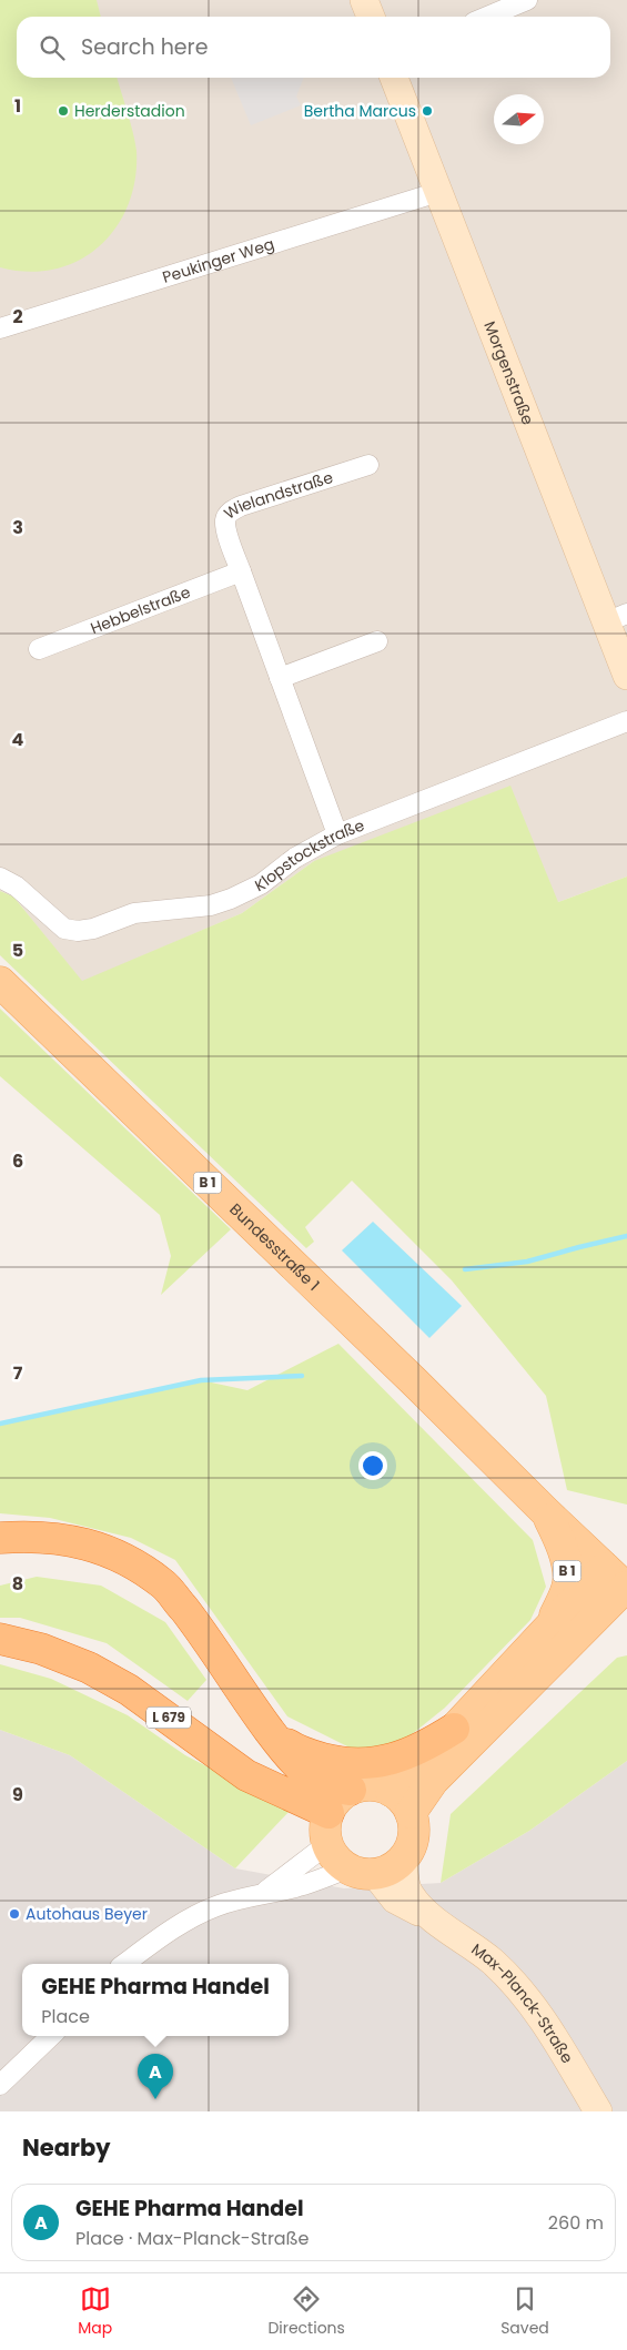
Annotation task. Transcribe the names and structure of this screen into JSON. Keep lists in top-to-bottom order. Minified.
{"streets":{"highway":["L 679"],"main road":["Morgenstraße","B 1","Bundesstraße 1","Max-Planck-Straße"],"street":["Peukinger Weg","Wielandstraße","Hebbelstraße","Klopstockstraße"]},"crossings":[["Peukinger Weg","Morgenstraße"],["Wielandstraße","Hebbelstraße"],["Wielandstraße","Klopstockstraße"],["B 1","Bundesstraße 1"],["L 679","Max-Planck-Straße"]],"places":["Herderstadion","Bertha Marcus","Autohaus Beyer"],"north":"right","page":{"search":"Search here","popup":["GEHE Pharma Handel","Place"],"pins":"A","heading":"Nearby","list":[{"mark":"A","name":"GEHE Pharma Handel","note":"Place · Max-Planck-Straße","value":"260 m"}],"nav":["Map","Directions","Saved"]},"grid":{"rows":["1","2","3","4","5","6","7","8","9"]}}
